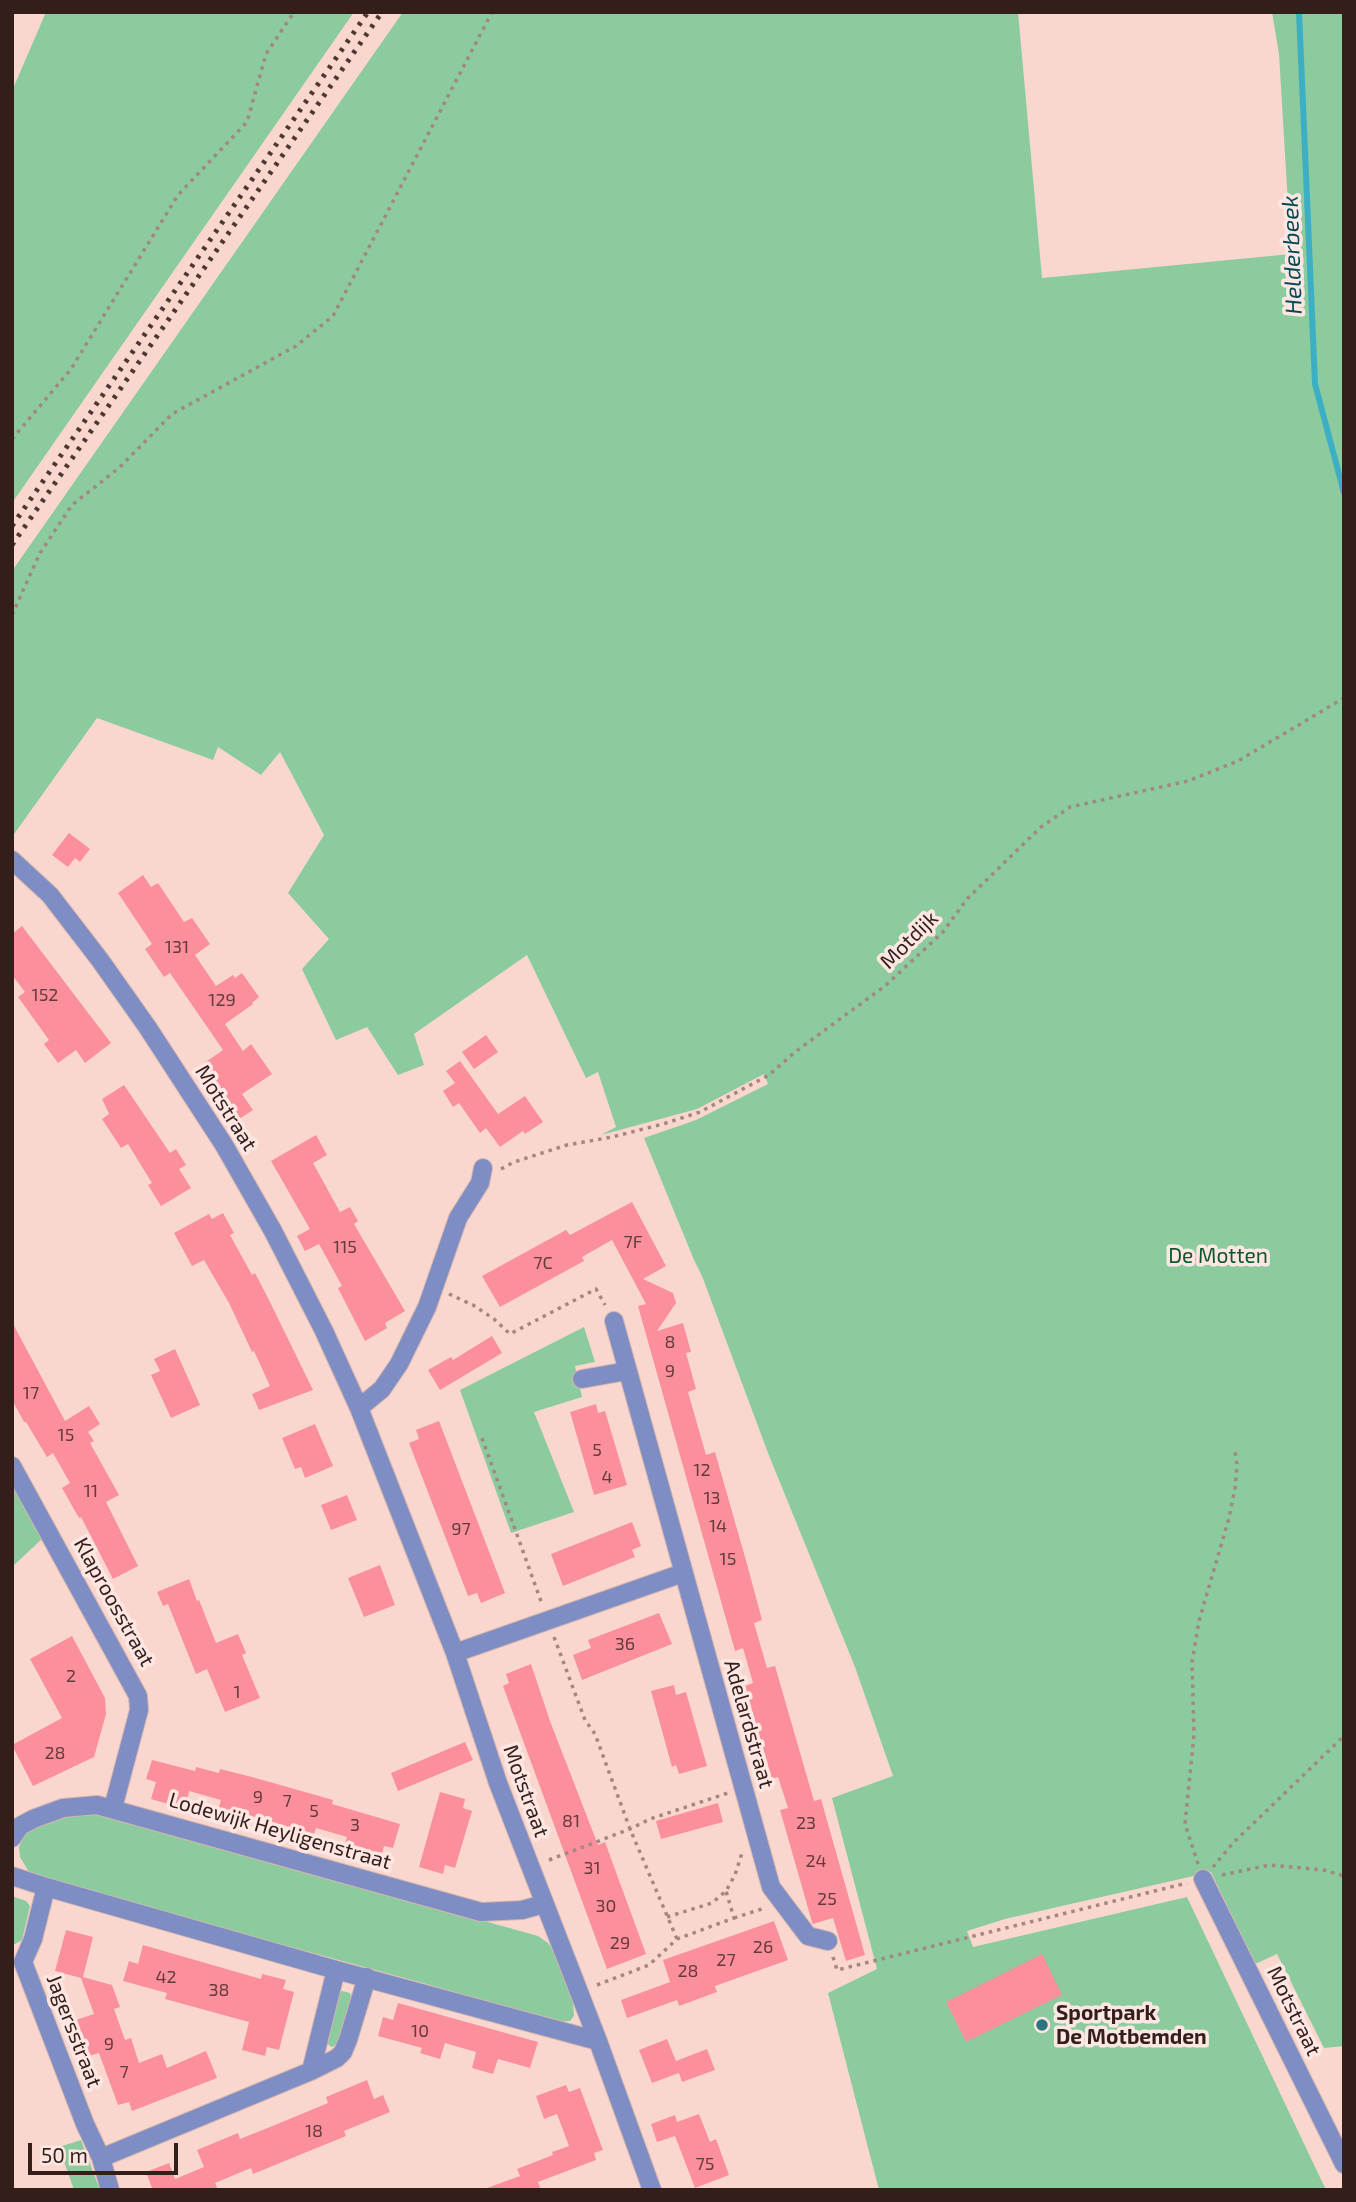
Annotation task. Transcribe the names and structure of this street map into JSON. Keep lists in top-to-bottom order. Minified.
{"streets":{"street":["Motstraat","Klaproosstraat","Adelardstraat","Lodewijk Heyligenstraat","Jagersstraat"],"path":["Motdijk"]},"crossings":[["Motstraat","Lodewijk Heyligenstraat"],["Klaproosstraat","Lodewijk Heyligenstraat"]],"water":["Helderbeek"],"parks":["De Motten"],"places":["Sportpark De Motbemden"],"house_numbers":["131","152","129","7F","115","7C","8","9","17","15","5","12","4","11","13","14","97","15","36","2","1","28","9","7","5","81","23","3","24","31","25","30","29","26","27","28","42","38","10","9","7","18","75"],"scale_bar":"50 m"}
